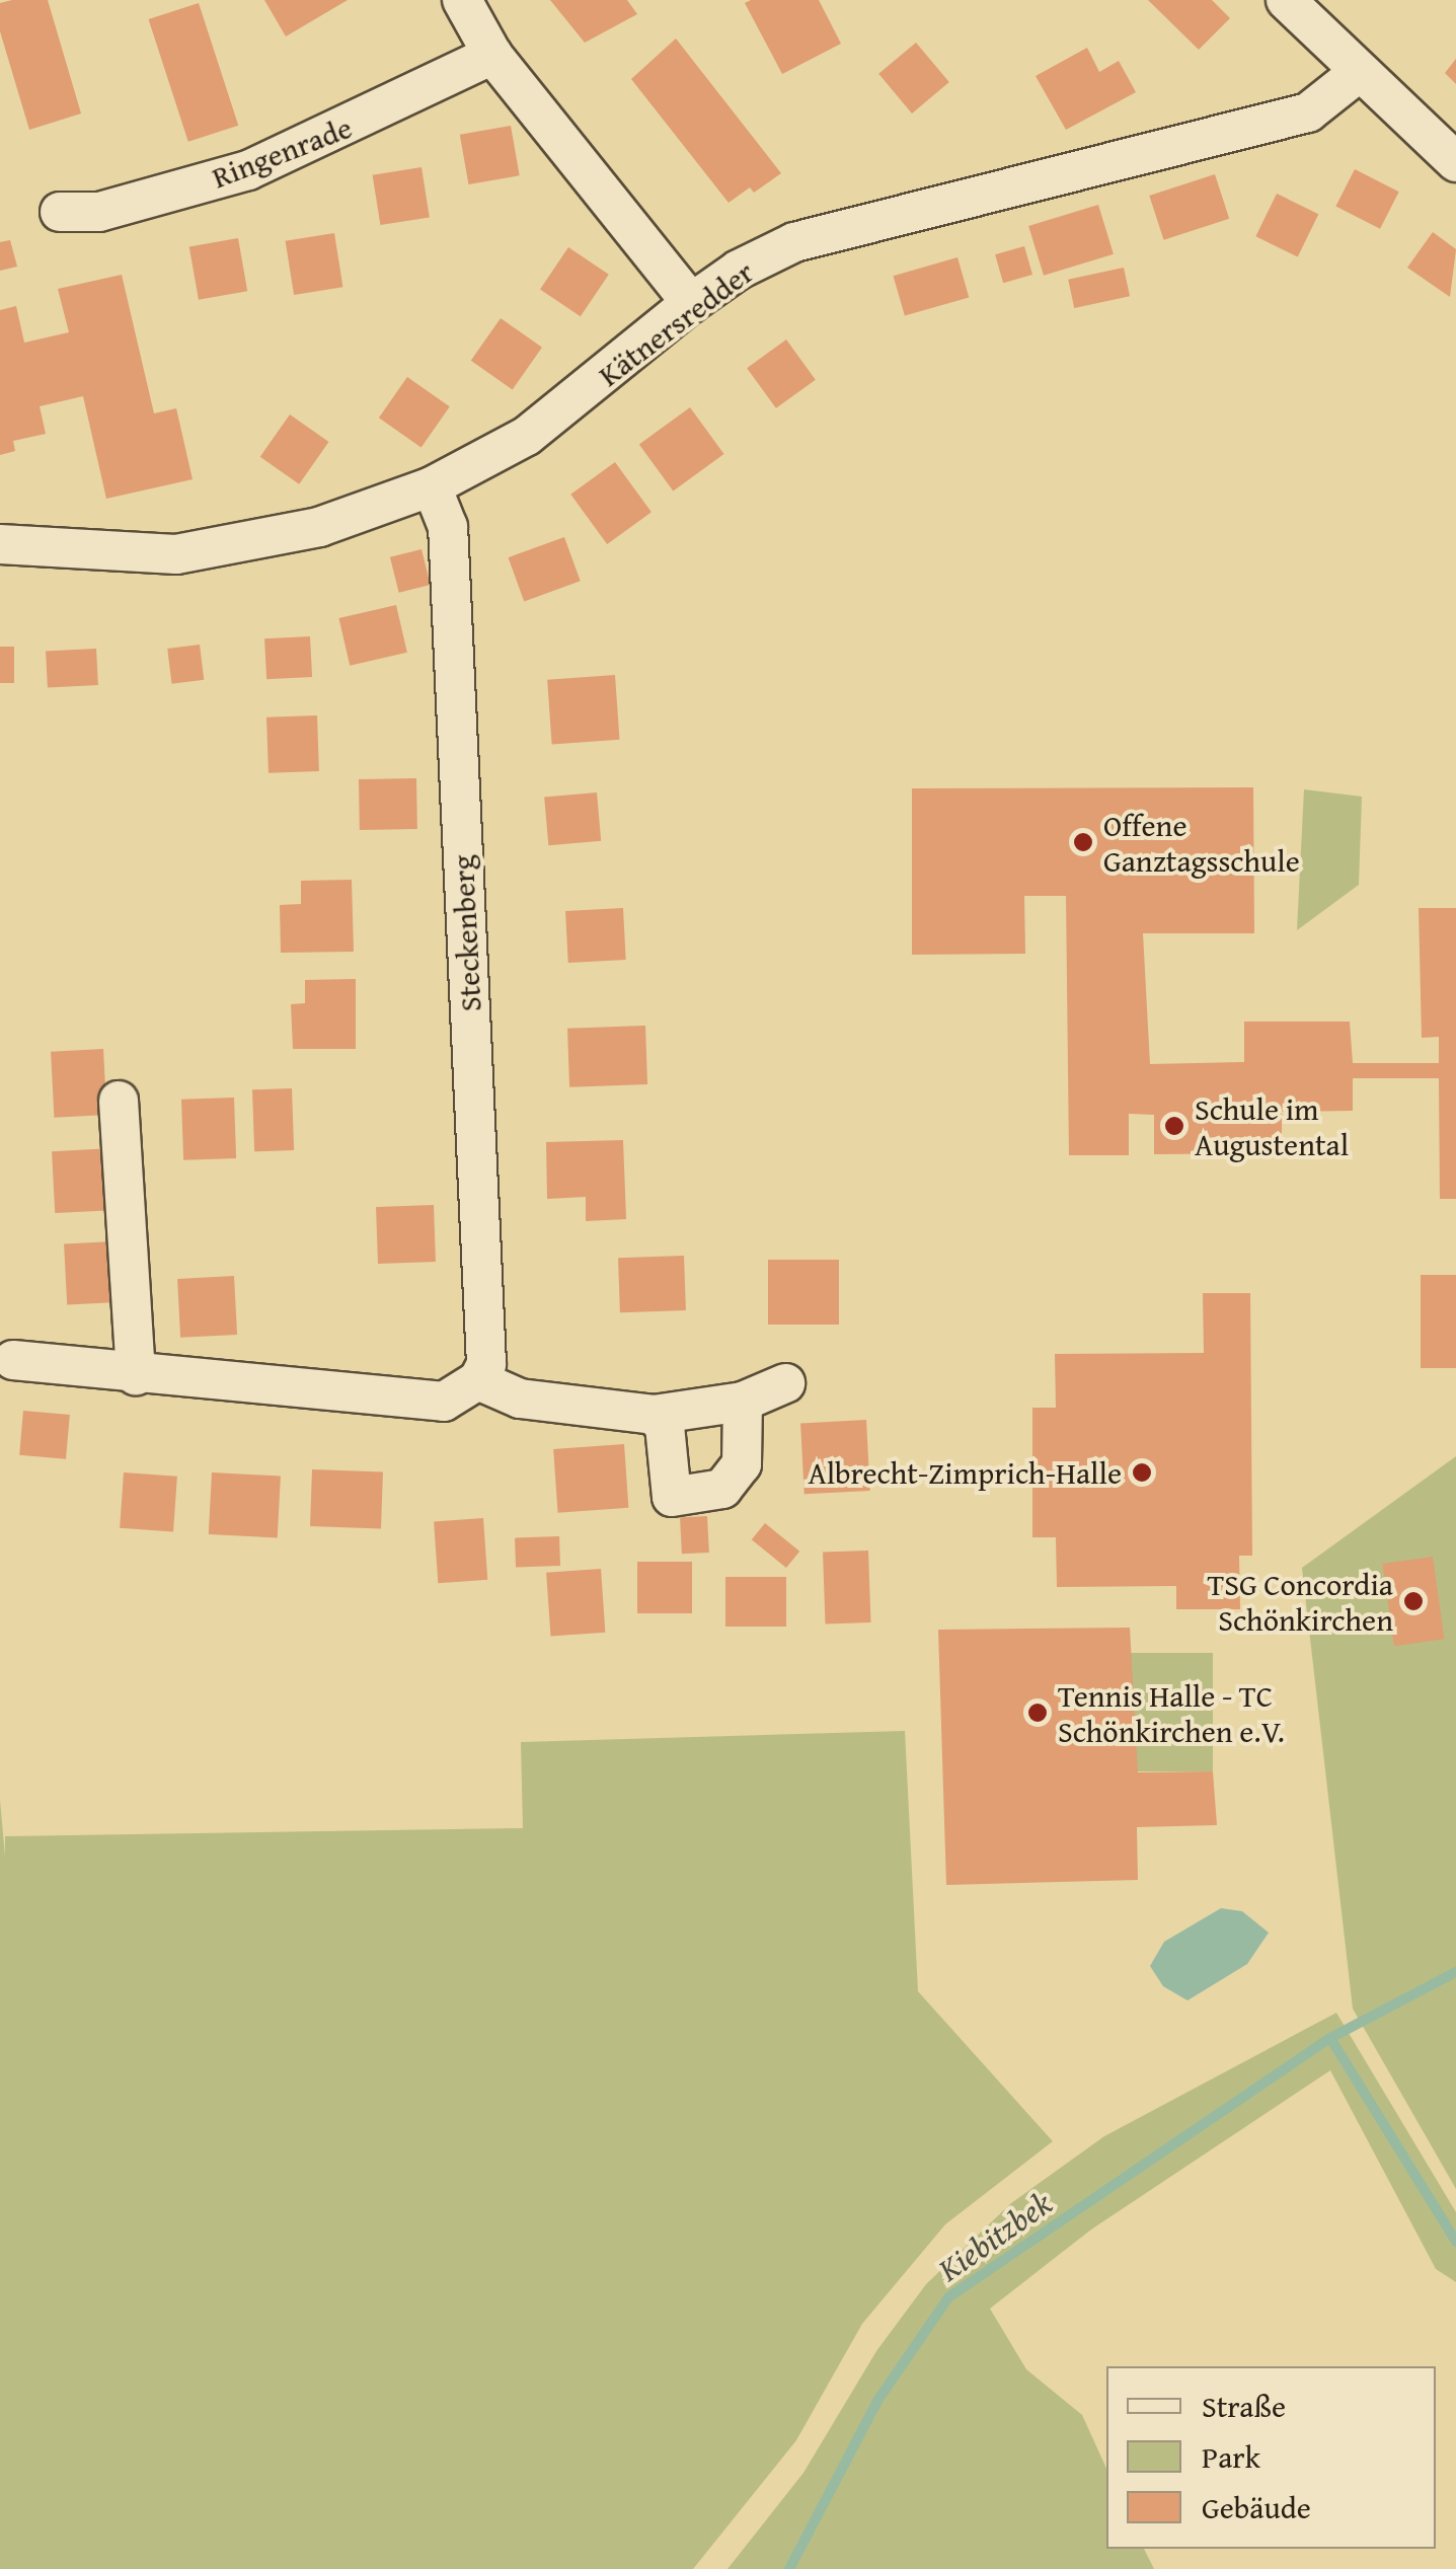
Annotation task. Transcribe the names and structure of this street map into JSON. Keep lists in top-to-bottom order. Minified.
{"streets":{"street":["Ringenrade","Kätnersredder","Steckenberg"]},"crossings":[["Kätnersredder","Steckenberg"]],"water":["Kiebitzbek"],"places":["Offene Ganztagsschule","Schule im Augustental","Albrecht-Zimprich-Halle","TSG Concordia Schönkirchen","Tennis Halle - TC Schönkirchen e.V."],"legend":["Straße","Park","Gebäude"]}
